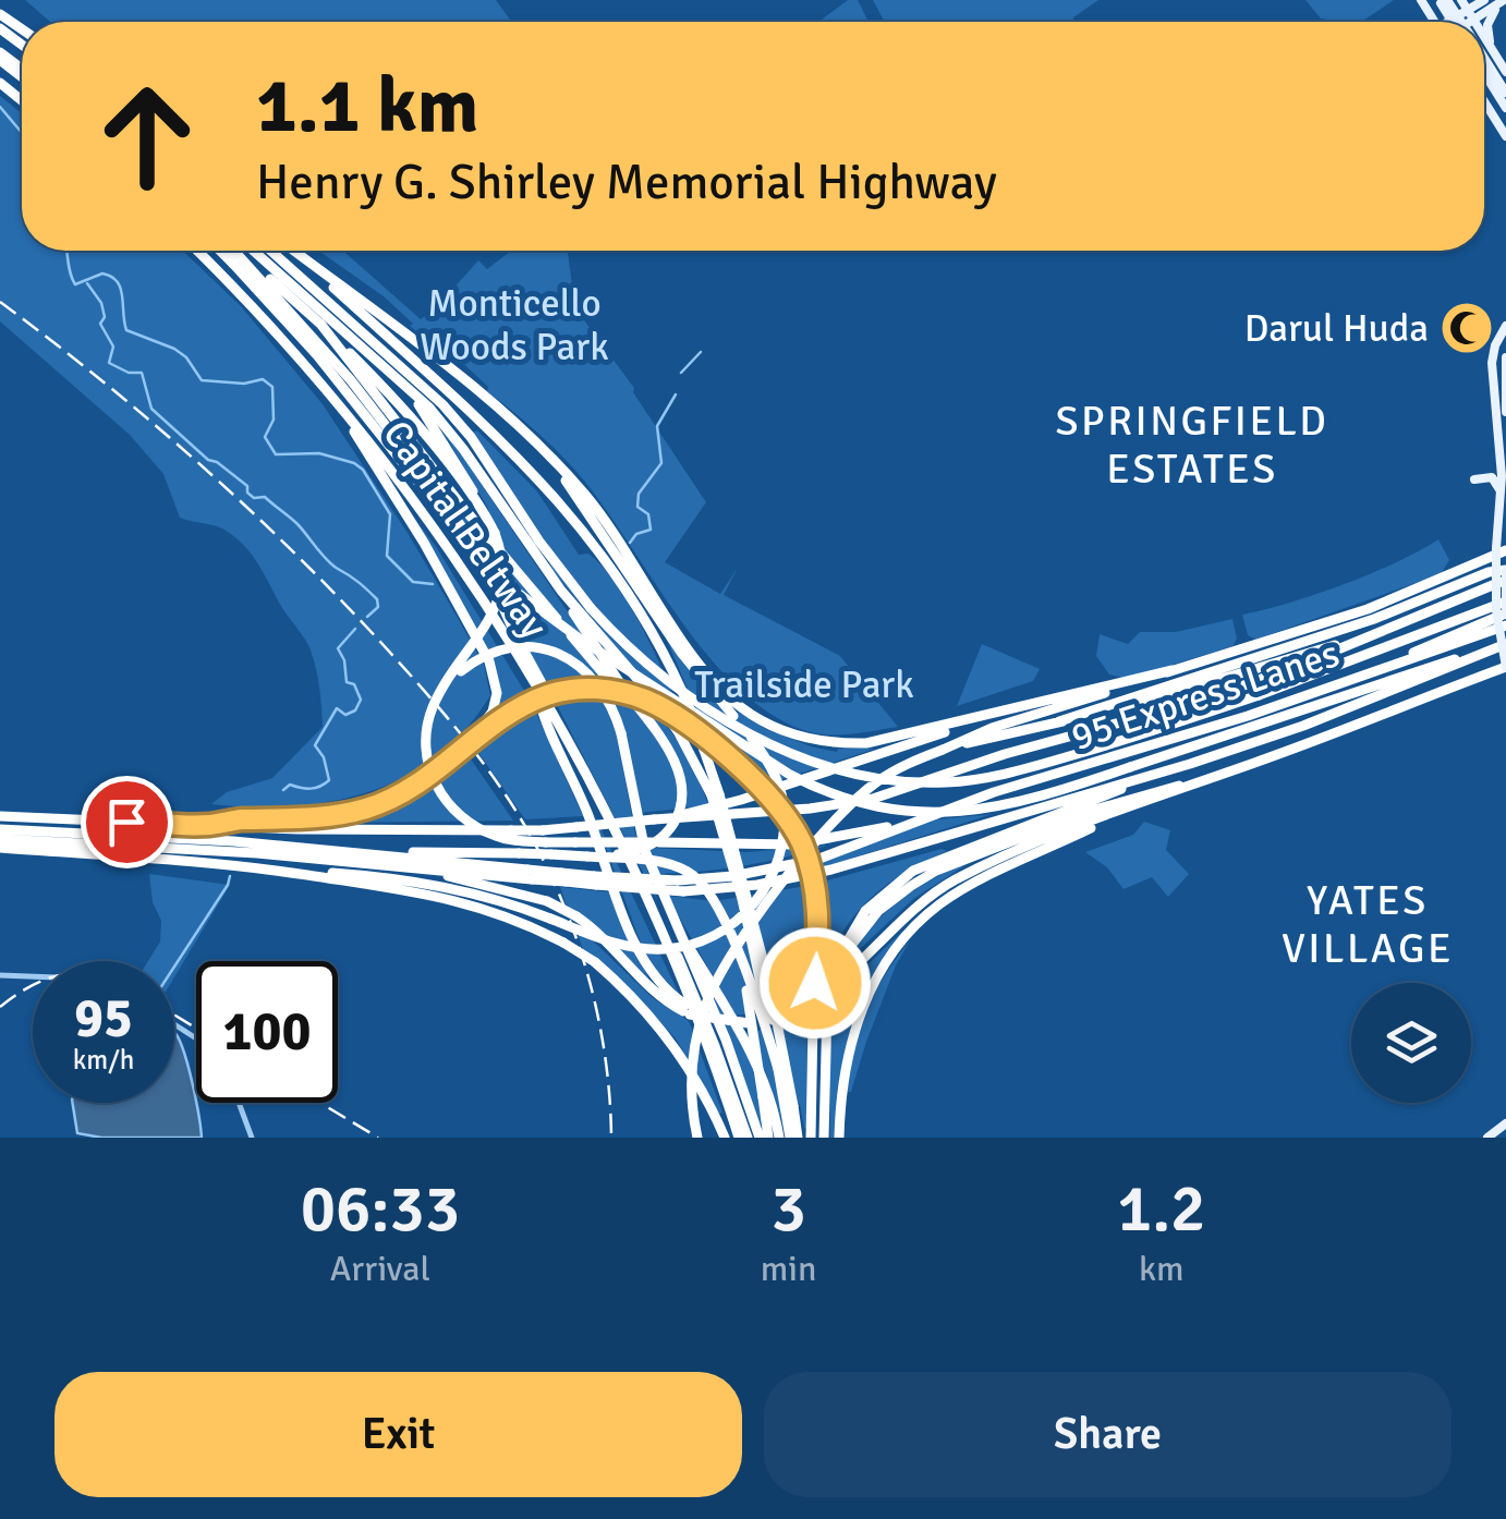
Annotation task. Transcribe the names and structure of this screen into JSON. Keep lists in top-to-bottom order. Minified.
{"streets":{"highway":["Capital Beltway","95 Express Lanes"]},"districts":["SPRINGFIELD ESTATES","YATES VILLAGE"],"parks":["Monticello Woods Park","Trailside Park"],"places":{"mosque":["Darul Huda"]},"page":{"turn":["1.1 km","Henry G. Shirley Memorial Highway"],"speed":"95 km/h","limit":"100","eta":["06:33","Arrival","3","min","1.2","km"],"buttons":["Exit","Share"]}}
